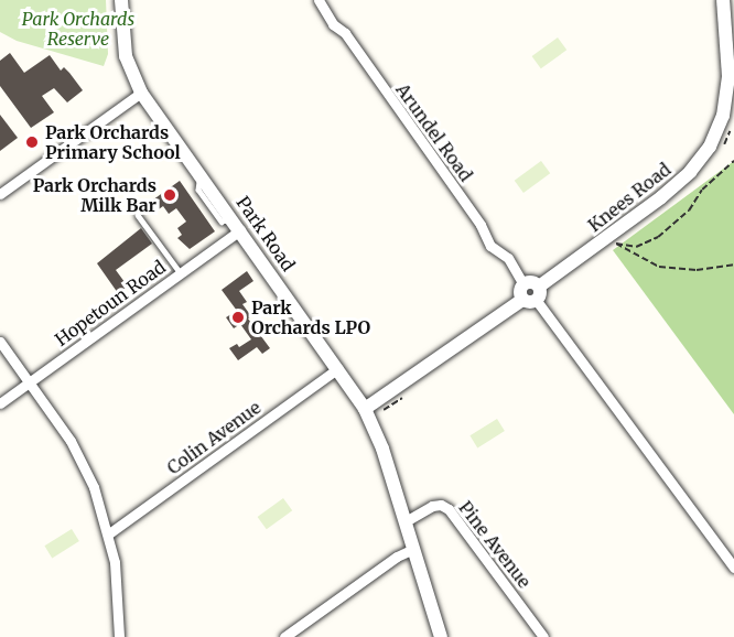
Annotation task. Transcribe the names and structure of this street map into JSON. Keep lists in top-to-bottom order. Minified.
{"streets":{"street":["Arundel Road","Knees Road","Park Road","Hopetoun Road","Colin Avenue","Pine Avenue"]},"crossings":[["Knees Road","Park Road"],["Park Road","Hopetoun Road"],["Park Road","Colin Avenue"],["Park Road","Pine Avenue"]],"parks":["Park Orchards Reserve"],"places":["Park Orchards Primary School","Park Orchards Milk Bar","Park Orchards LPO"]}
